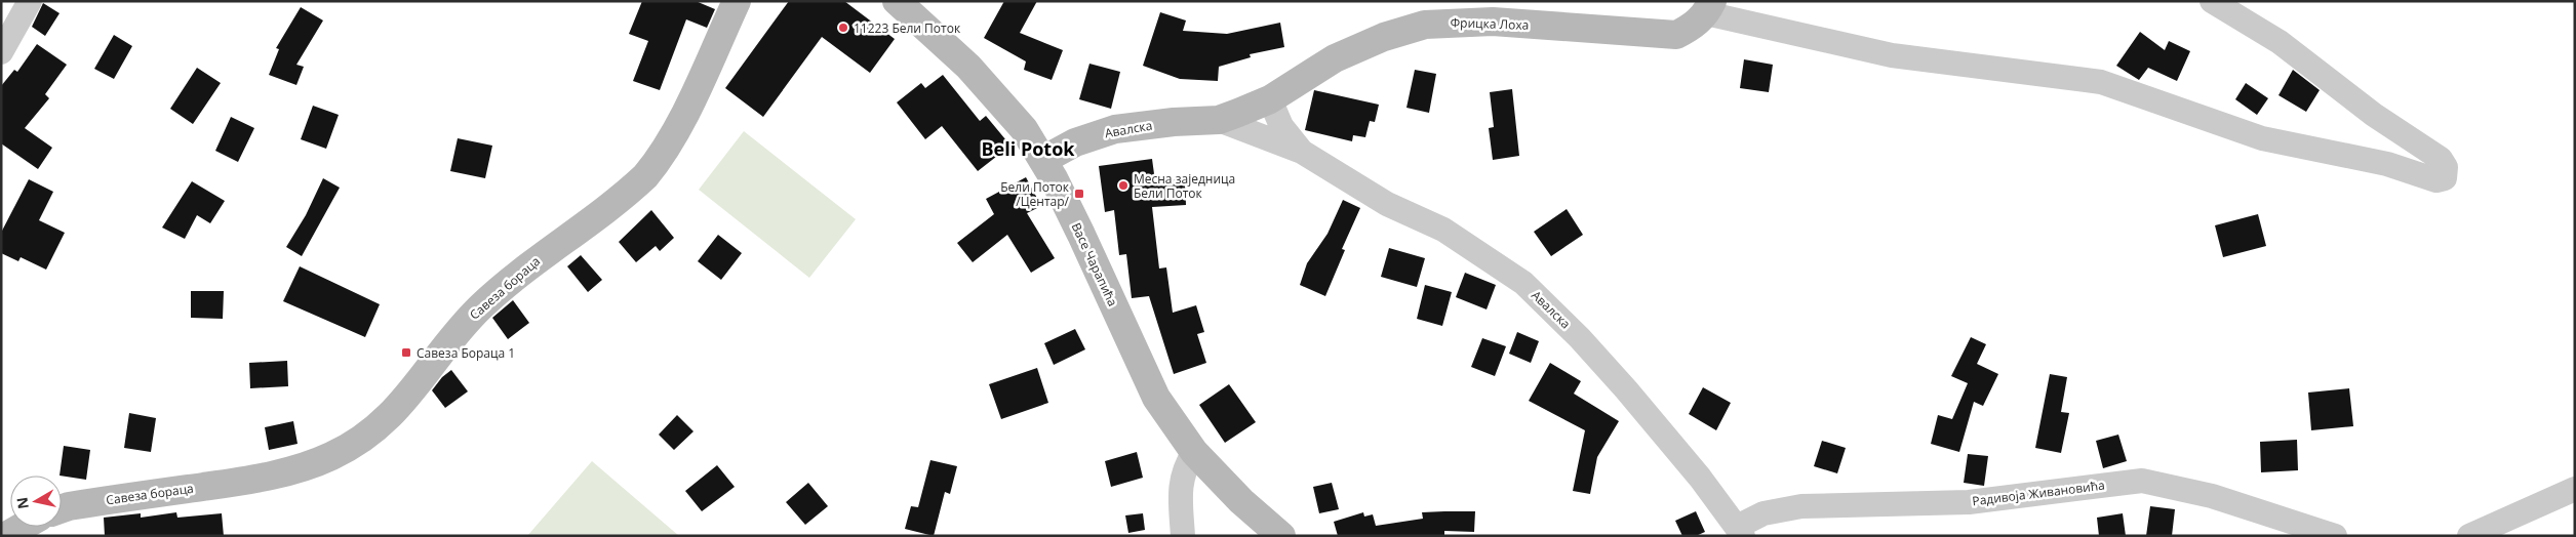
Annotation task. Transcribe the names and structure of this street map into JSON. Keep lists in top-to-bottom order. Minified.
{"streets":{"street":["Фрицка Лоха","Авалска","Васе Чарапића","Савеза бораца","Радивоја Живановића"]},"crossings":[["Фрицка Лоха","Авалска"],["Авалска","Васе Чарапића"],["Авалска","Радивоја Живановића"]],"districts":["Beli Potok"],"places":{"other":["11223 Бели Поток","Месна заједница Бели Поток"],"transit":["Бели Поток /Центар/","Савеза Бораца 1"]},"north":"left"}
